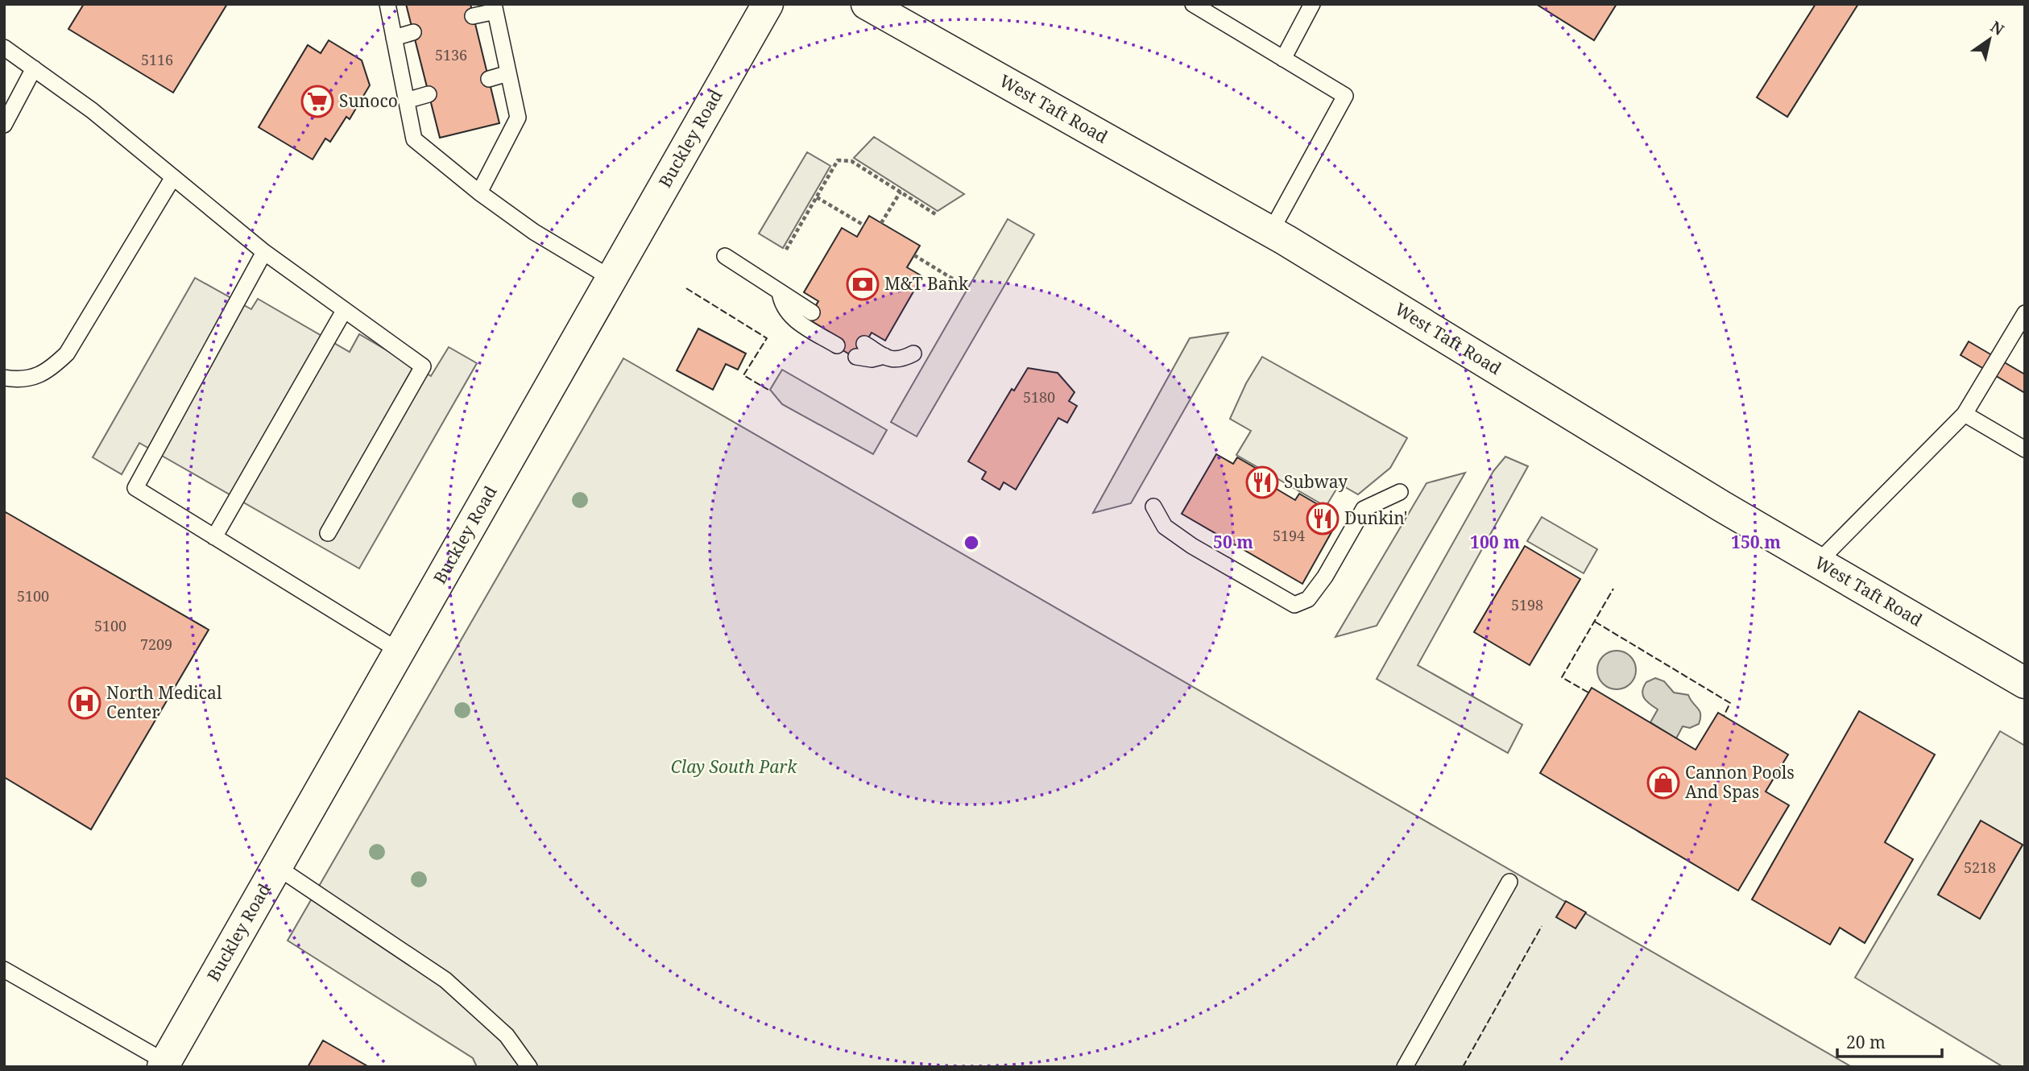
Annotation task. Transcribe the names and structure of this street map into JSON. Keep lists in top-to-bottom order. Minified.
{"streets":{"main road":["West Taft Road","Buckley Road"]},"parks":["Clay South Park"],"places":{"supermarket":["Sunoco"],"bank":["M&T Bank"],"restaurant":["Subway","Dunkin'"],"hospital":["North Medical Center"],"shop":["Cannon Pools And Spas"]},"house_numbers":["5136","5116","5180","5194","5100","5198","5100","7209","5218"],"scale_bar":"20 m","north":"top right","rings":["50 m","100 m","150 m"]}
